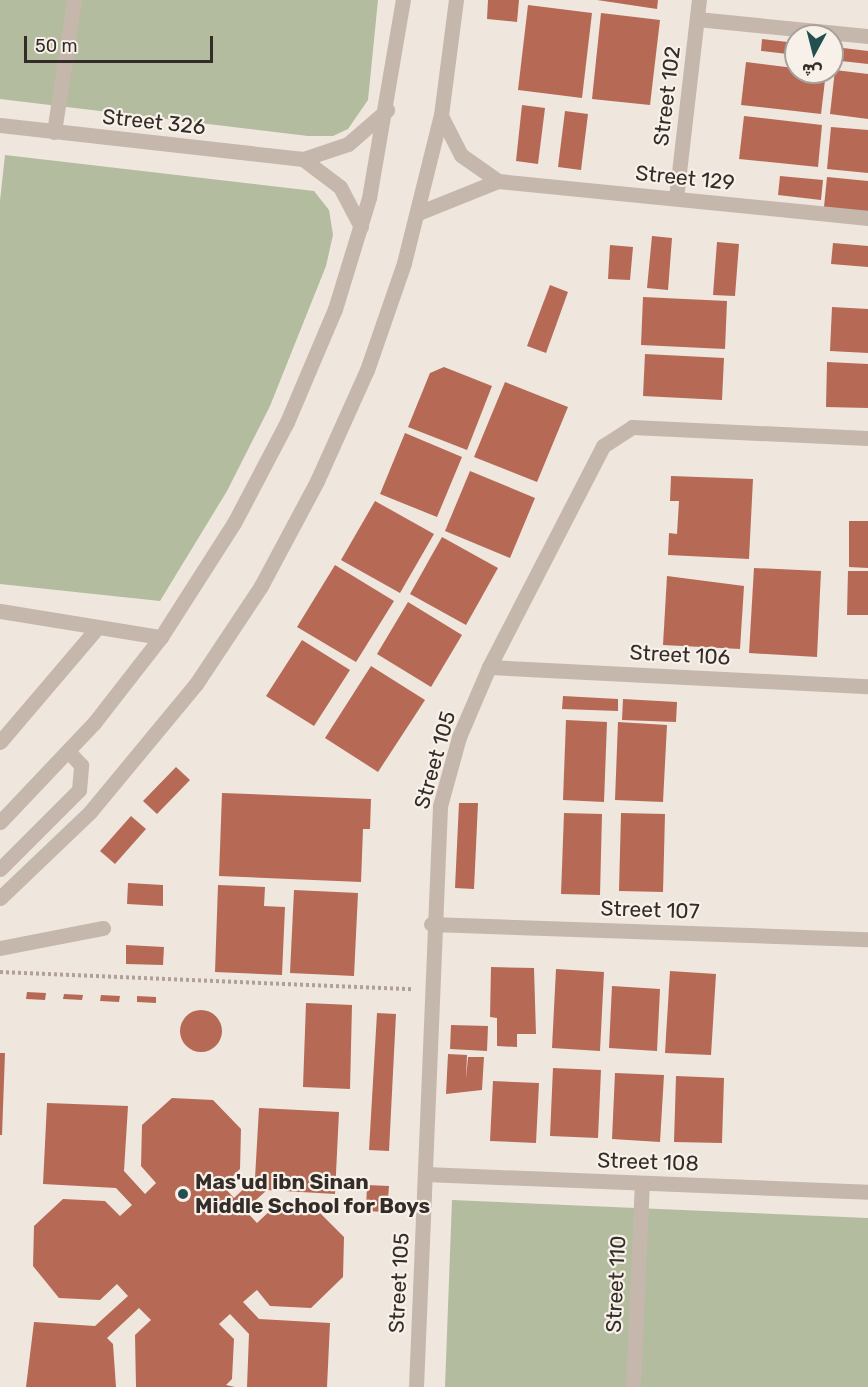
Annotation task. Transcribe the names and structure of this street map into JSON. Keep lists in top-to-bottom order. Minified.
{"streets":{"street":["Street 102","Street 326","Street 129","Street 106","Street 105","Street 107","Street 108","Street 110"]},"crossings":[["Street 102","Street 129"],["Street 106","Street 105"],["Street 105","Street 107"],["Street 105","Street 108"],["Street 108","Street 110"]],"places":["Mas'ud ibn Sinan Middle School for Boys"],"scale_bar":"50 m","north":"bottom"}
